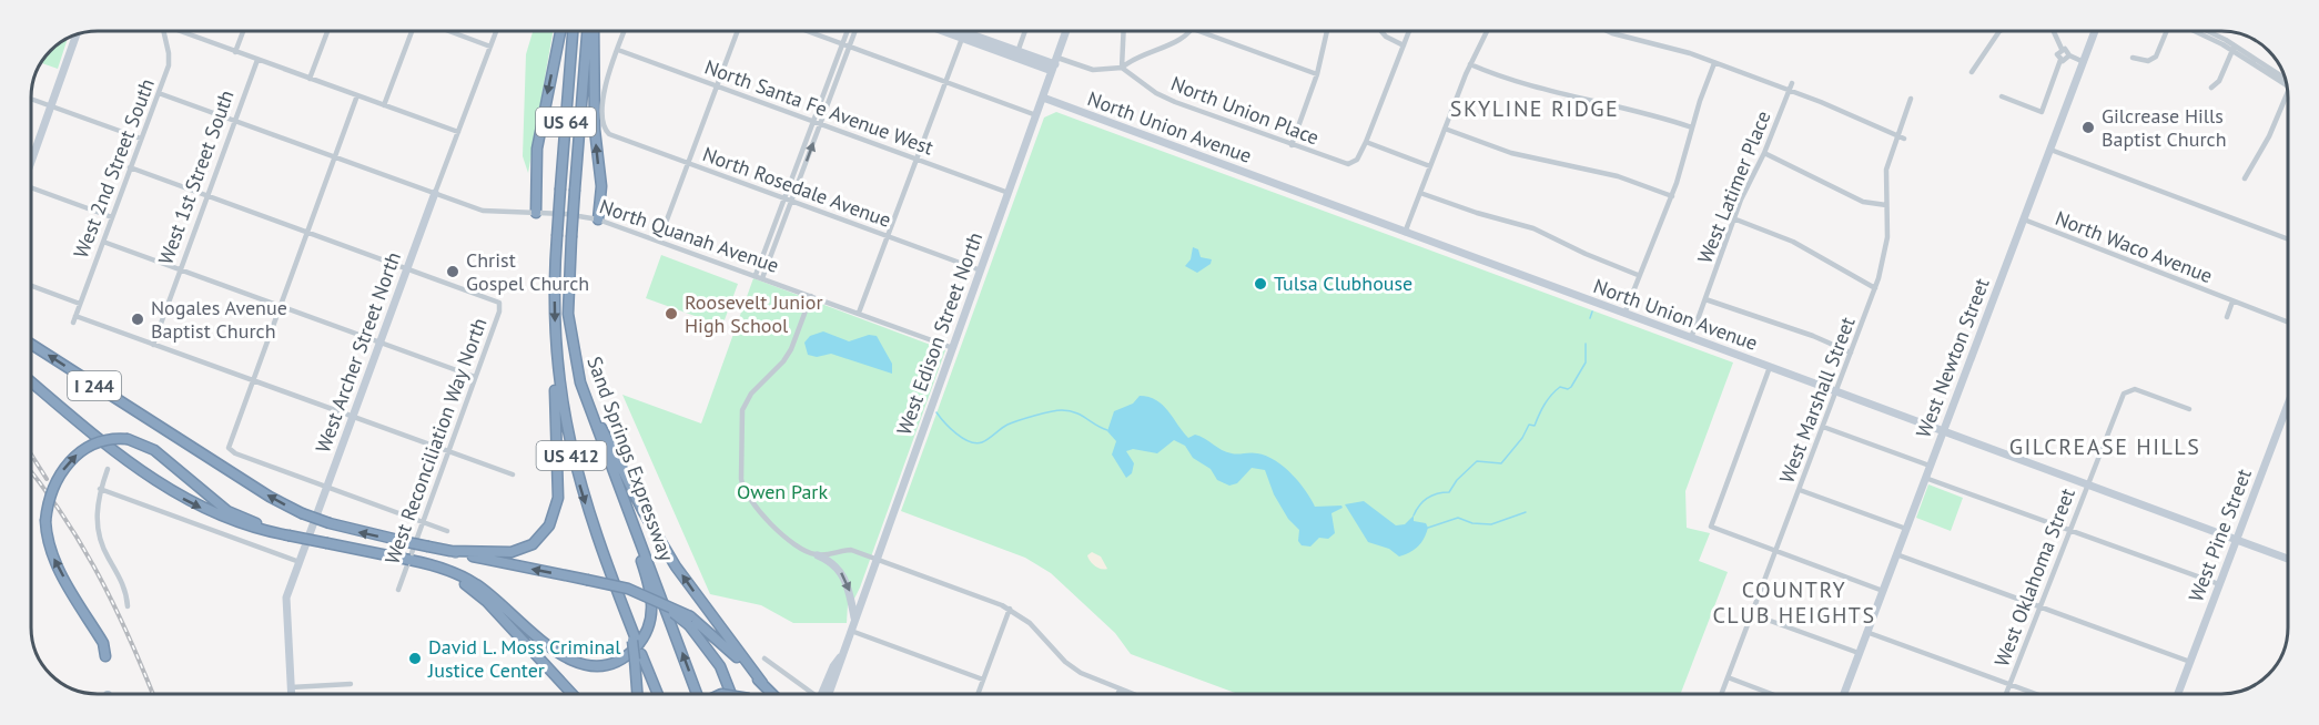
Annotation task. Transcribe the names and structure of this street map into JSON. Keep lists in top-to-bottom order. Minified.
{"streets":{"highway":["US 64","I 244","US 412","Sand Springs Expressway"],"street":["North Santa Fe Avenue West","North Union Place","North Union Avenue","West 2nd Street South","West 1st Street South","North Rosedale Avenue","West Latimer Place","North Quanah Avenue","North Waco Avenue","West Edison Street North","West Archer Street North","West Newton Street","West Marshall Street","West Reconciliation Way North","West Pine Street","West Oklahoma Street"]},"crossings":[["North Santa Fe Avenue West","North Rosedale Avenue"],["North Santa Fe Avenue West","West Edison Street North"],["US 64","I 244"],["US 64","Sand Springs Expressway"],["North Union Avenue","West Latimer Place"],["North Union Avenue","West Edison Street North"],["North Union Avenue","West Newton Street"],["North Union Avenue","West Marshall Street"],["North Union Avenue","West Pine Street"],["North Union Avenue","West Oklahoma Street"],["West 2nd Street South","West 1st Street South"],["West 2nd Street South","North Quanah Avenue"],["West 1st Street South","North Quanah Avenue"],["North Rosedale Avenue","West Edison Street North"],["North Quanah Avenue","West Edison Street North"],["North Quanah Avenue","West Archer Street North"],["North Waco Avenue","West Newton Street"],["West Archer Street North","West Reconciliation Way North"]],"districts":["SKYLINE RIDGE","GILCREASE HILLS","COUNTRY CLUB HEIGHTS"],"parks":["Owen Park"],"places":["Gilcrease Hills Baptist Church","Christ Gospel Church","Tulsa Clubhouse","Roosevelt Junior High School","Nogales Avenue Baptist Church","David L. Moss Criminal Justice Center"]}
